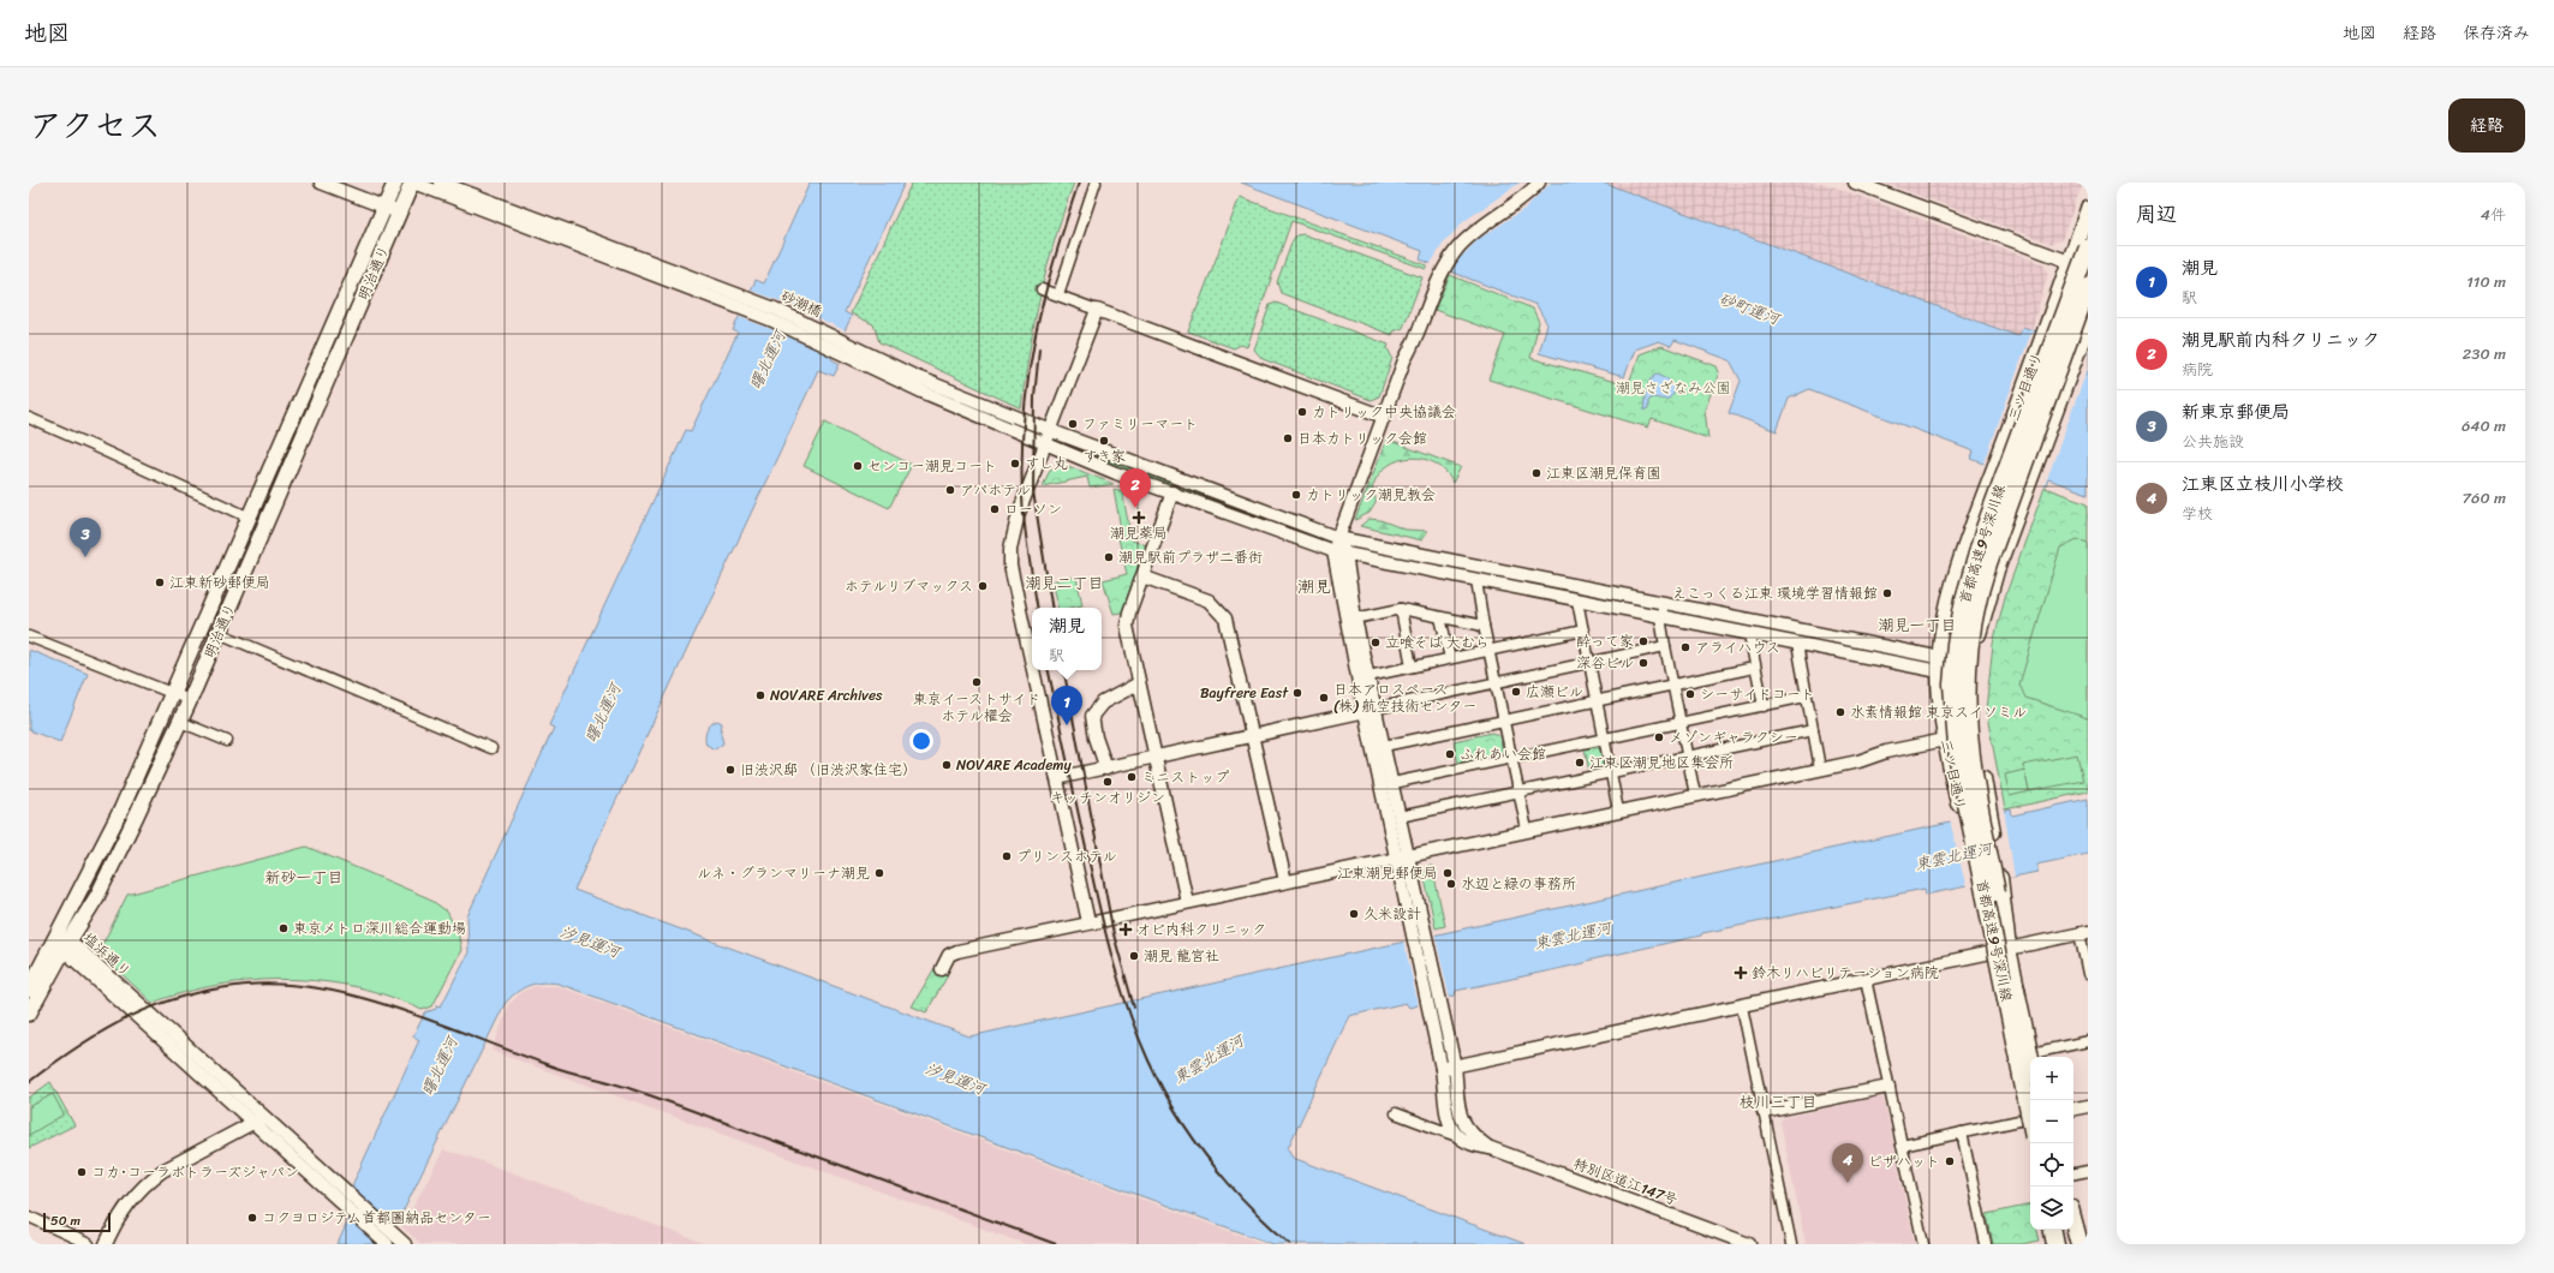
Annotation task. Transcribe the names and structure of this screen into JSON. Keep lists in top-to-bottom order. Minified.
{"streets":{"highway":["首都高速9号深川線"],"main road":["明治通り","三ツ目通り"],"street":["砂潮橋","塩浜通り","特別区道江147号"]},"crossings":[["明治通り","塩浜通り"]],"districts":["潮見二丁目","潮見","潮見一丁目","新砂一丁目","枝川三丁目"],"water":["砂町運河","曙北運河","東雲北運河","汐見運河"],"parks":["潮見さざなみ公園"],"places":{"other":["カトリック中央協議会","ファミリーマート","日本カトリック会館","すき家","すし丸","センコー潮見コート","江東区潮見保育園","アパホテル","カトリック潮見教会","ローソン","潮見駅前プラザ二番街","江東新砂郵便局","ホテルリブマックス","えこっくる江東 環境学習情報館","酔って家","立喰そば 大むら","アライハウス","深谷ビル","東京イーストサイド ホテル櫂会","広瀬ビル","Bayfrere East","シーサイドコート","NOVARE Archives","日本アロスペース (株) 航空技術センター","水素情報館 東京スイソミル","メゾンギャラクシー","ふれあい会館","江東区潮見地区集会所","NOVARE Academy","旧渋沢邸 （旧渋沢家住宅）","ミニストップ","キッチンオリジン","プリンスホテル","ルネ・グランマリーナ潮見","江東潮見郵便局","水辺と緑の事務所","久米設計","東京メトロ深川総合運動場","潮見 龍宮社","ピザハット","コカ･コーラボトラーズジャパン","コクヨロジテム首都圏納品センター"],"health":["潮見薬局","オビ内科クリニック","鈴木リハビリテーション病院"]},"scale_bar":"50 m","page":{"header":"地図","nav":["地図","経路","保存済み"],"title":"アクセス","buttons":"経路","heading":["周辺","4件"],"list":[{"mark":"1","name":"潮見","note":"駅","value":"110 m"},{"mark":"2","name":"潮見駅前内科クリニック","note":"病院","value":"230 m"},{"mark":"3","name":"新東京郵便局","note":"公共施設","value":"640 m"},{"mark":"4","name":"江東区立枝川小学校","note":"学校","value":"760 m"}],"pins":["2","3","1","4"],"popup":["潮見","駅"],"map_buttons":["+","−"],"scale":"50 m"}}
